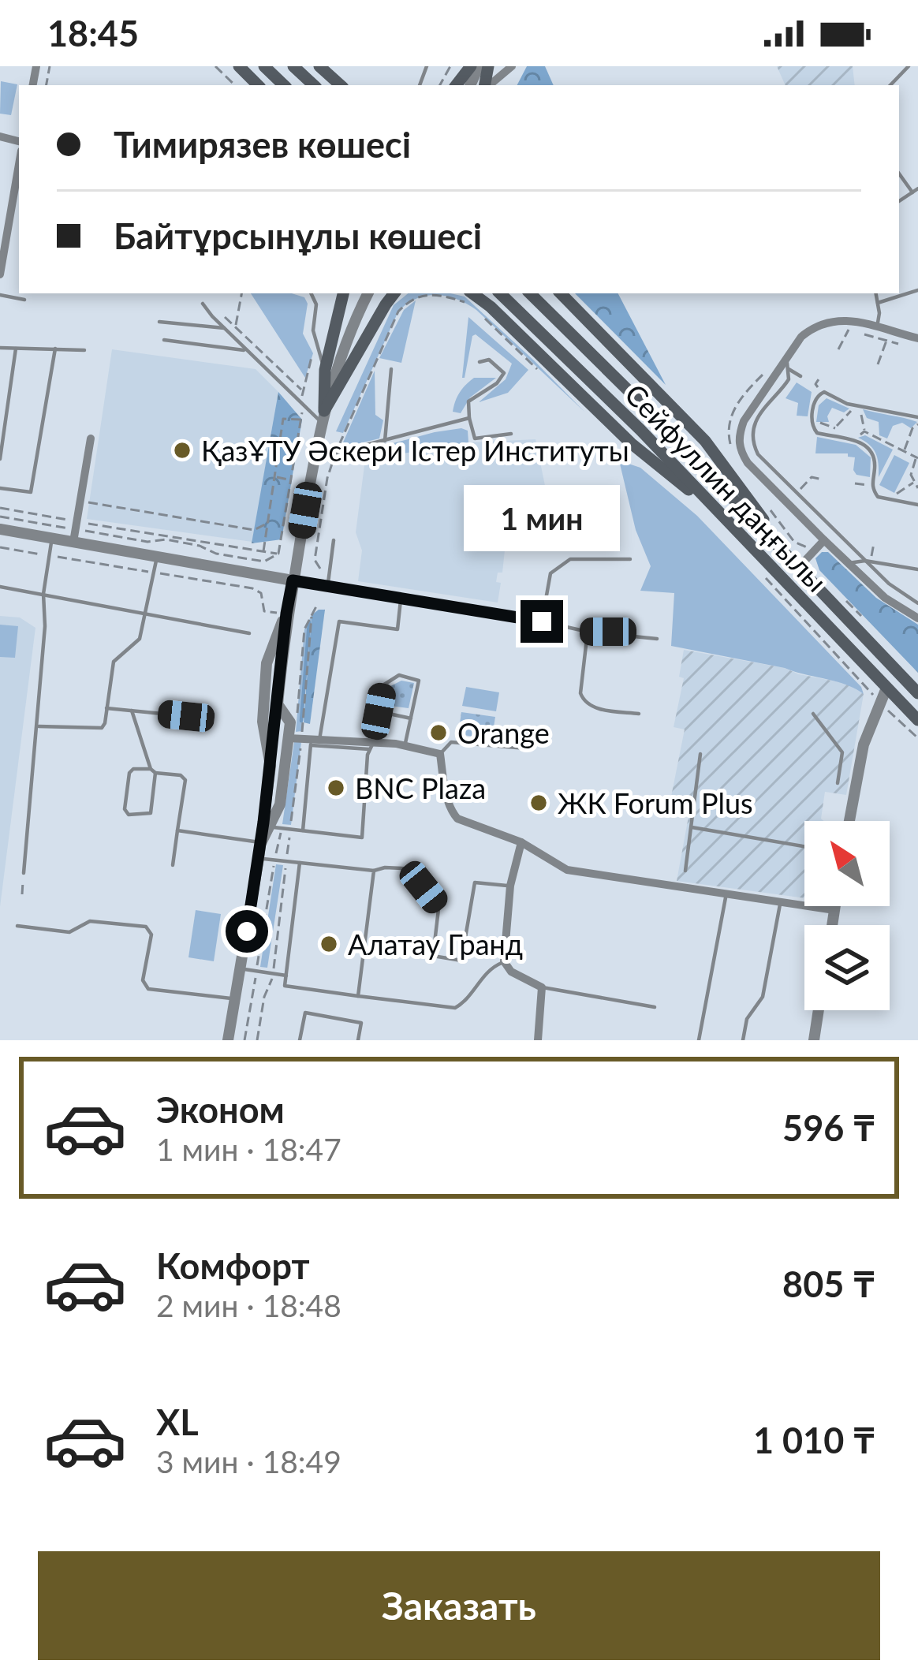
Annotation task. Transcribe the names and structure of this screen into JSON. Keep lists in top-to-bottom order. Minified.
{"streets":{"main road":["Сейфуллин даңғылы"]},"places":["ҚазҰТУ Әскери Істер Институты","Orange","BNC Plaza","ЖК Forum Plus","Алатау Гранд"],"north":"top left","page":{"status":"18:45","banner":["Тимирязев көшесі","Байтұрсынұлы көшесі"],"bubble":"1 мин","list":[{"name":"Эконом","note":"1 мин · 18:47","value":"596 ₸"},{"name":"Комфорт","note":"2 мин · 18:48","value":"805 ₸"},{"name":"XL","note":"3 мин · 18:49","value":"1 010 ₸"}],"buttons":"Заказать"}}
